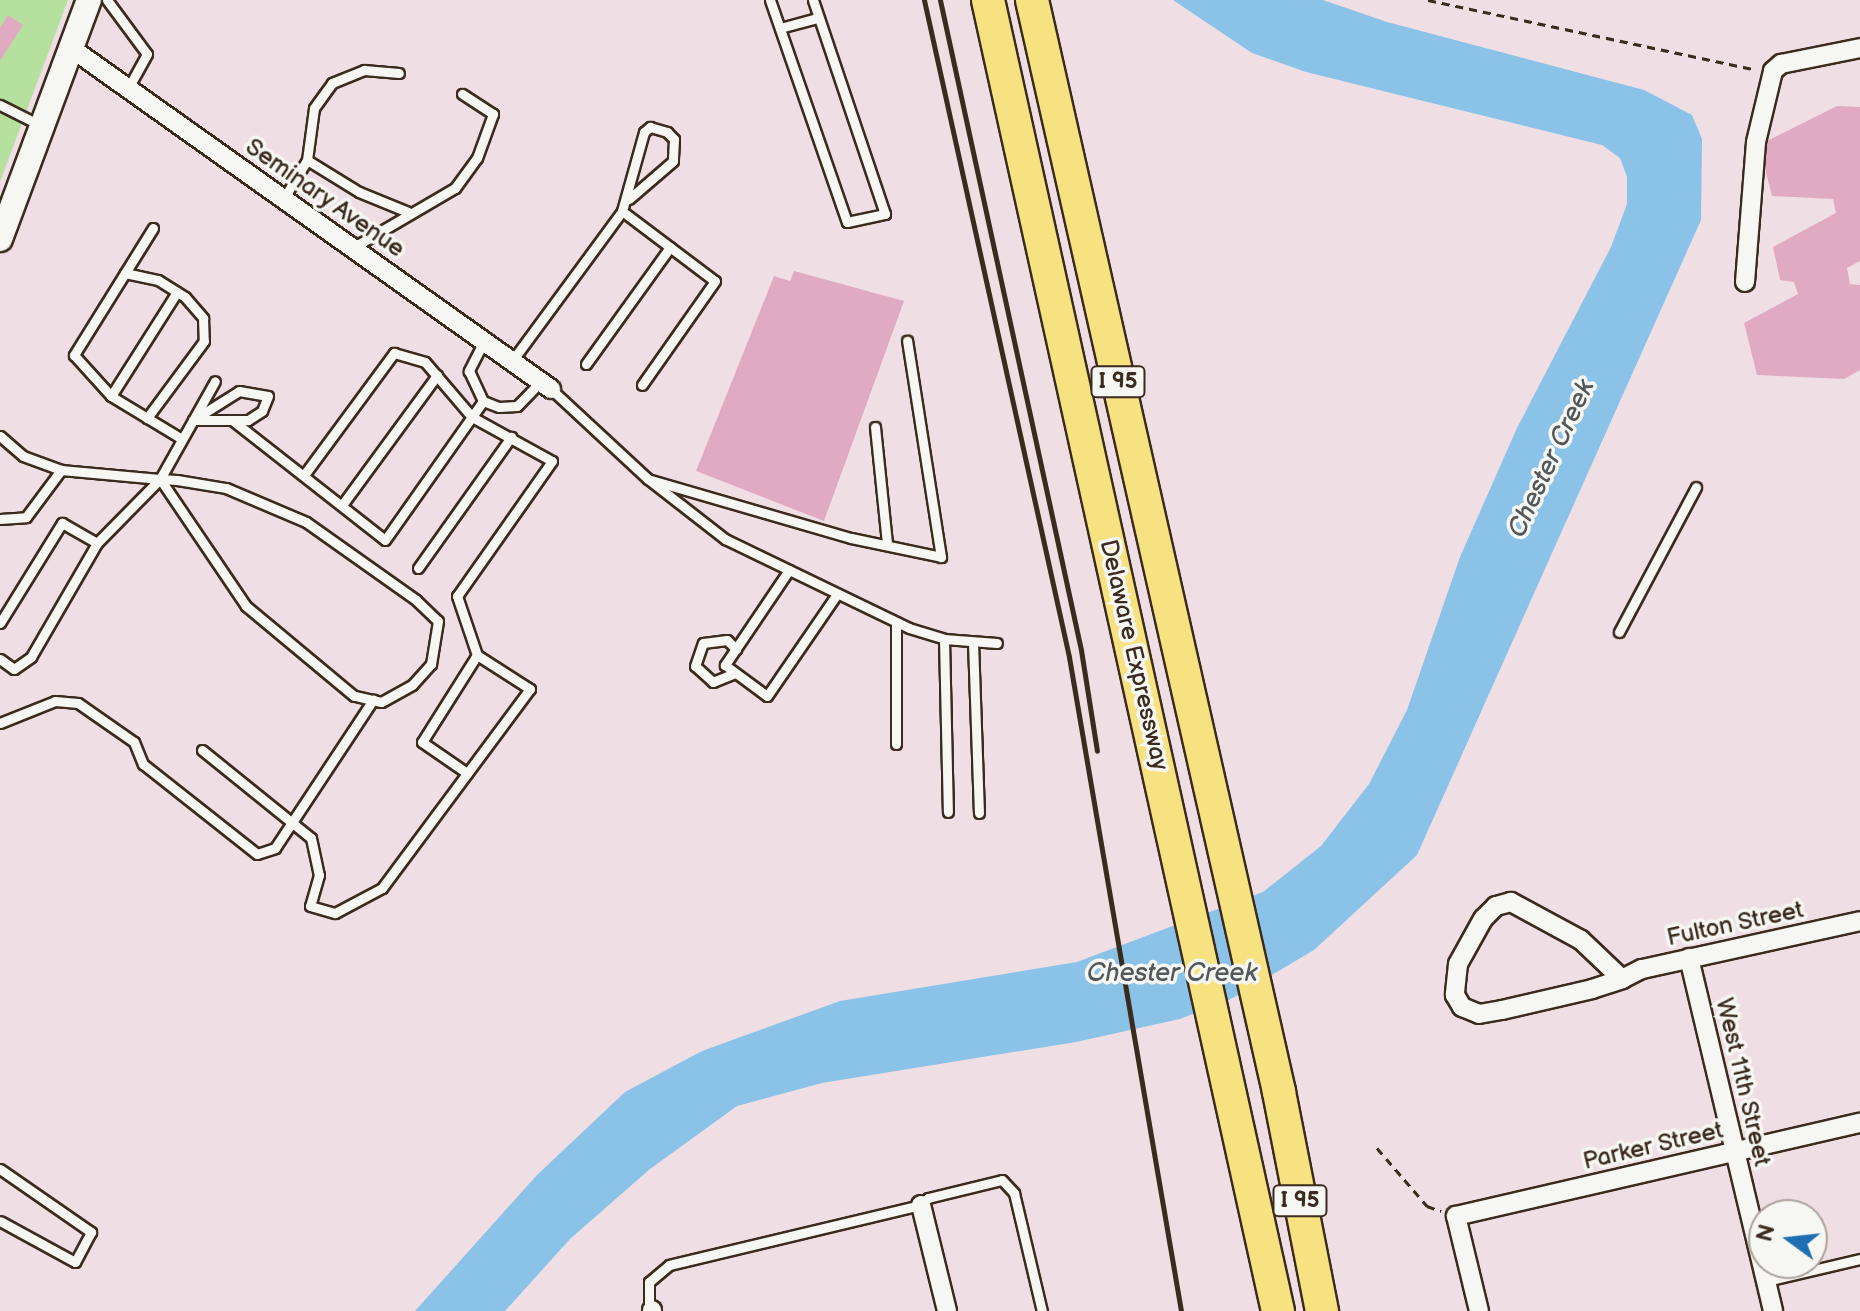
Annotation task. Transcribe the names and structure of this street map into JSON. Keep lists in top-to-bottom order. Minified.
{"streets":{"highway":["I 95","Delaware Expressway"],"street":["Seminary Avenue","Fulton Street","West 11th Street","Parker Street"]},"crossings":[["Fulton Street","West 11th Street"],["West 11th Street","Parker Street"]],"water":["Chester Creek"],"north":"left"}
